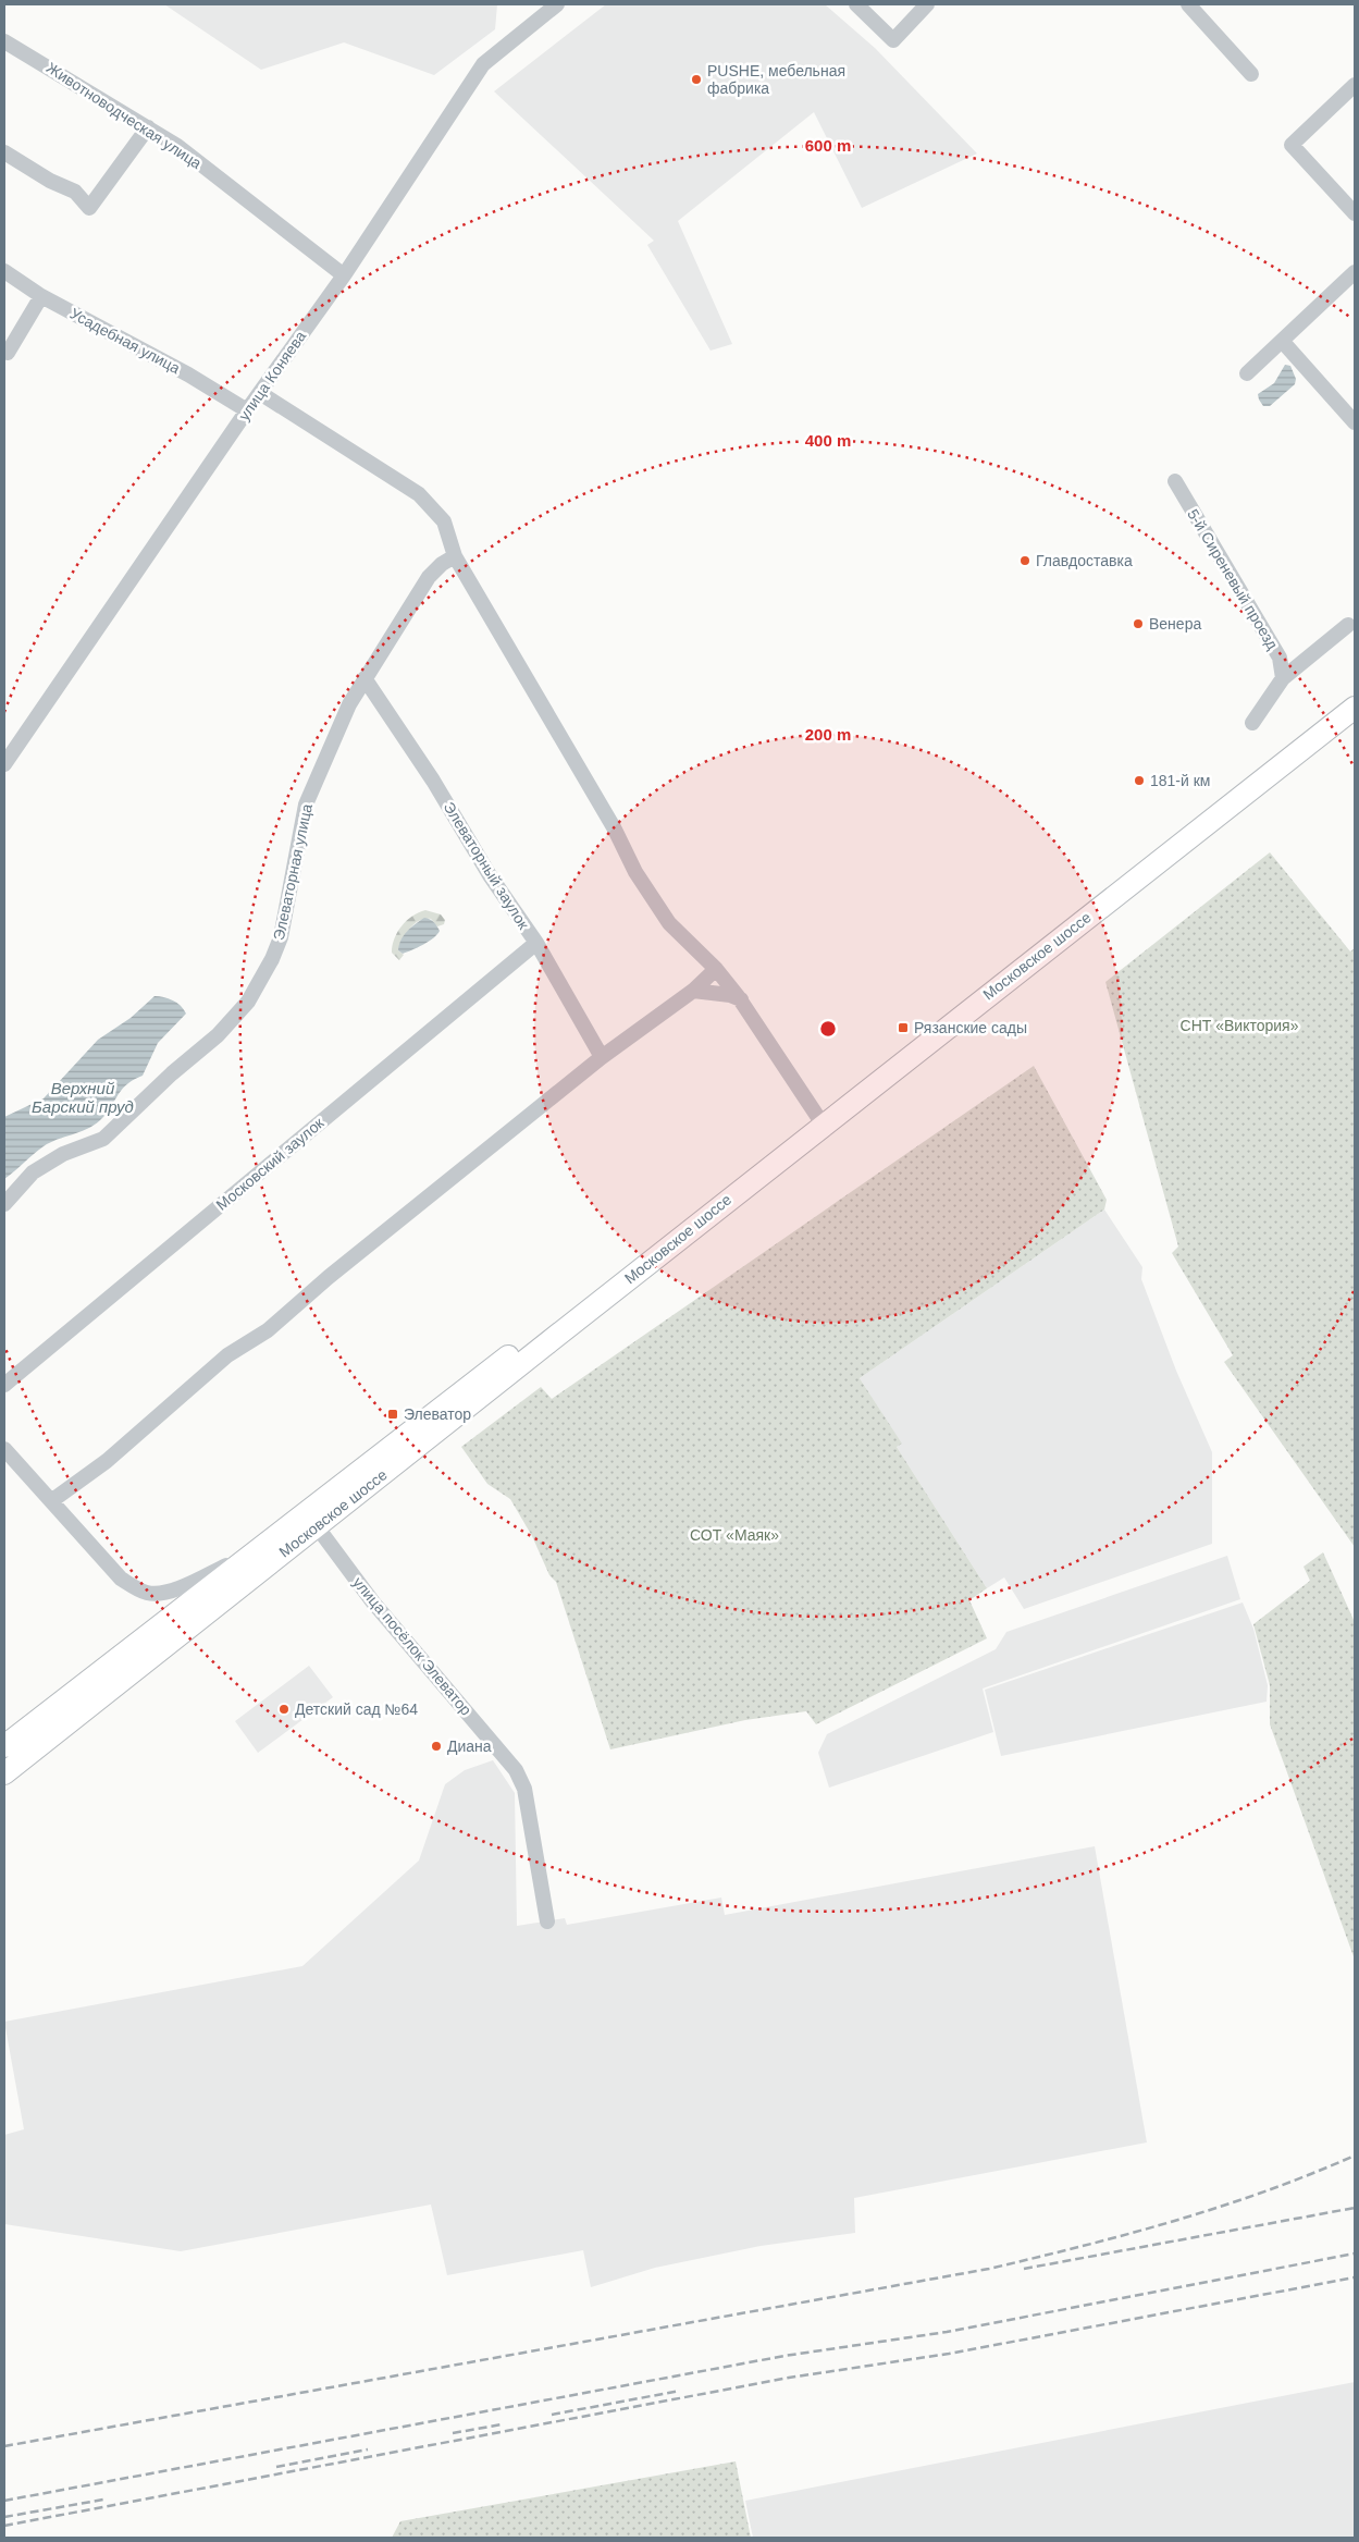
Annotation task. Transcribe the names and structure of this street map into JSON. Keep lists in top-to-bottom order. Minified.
{"streets":{"highway":["Московское шоссе"],"street":["Животноводческая улица","Усадебная улица","улица Коняева","5-й Сиреневый проезд","Элеваторный заулок","Элеваторная улица","Московский заулок","улица посёлок Элеватор"]},"crossings":[["Животноводческая улица","улица Коняева"],["Усадебная улица","улица Коняева"],["Элеваторный заулок","Элеваторная улица"],["Элеваторный заулок","Московский заулок"],["Московское шоссе","улица посёлок Элеватор"]],"water":["Верхний Барский пруд"],"parks":["СНТ «Виктория»","СОТ «Маяк»"],"places":{"other":["PUSHE, мебельная фабрика","Главдоставка","Венера","181-й км","Детский сад №64","Диана"],"transit":["Рязанские сады","Элеватор"]},"rings":["600 m","400 m","200 m"]}
